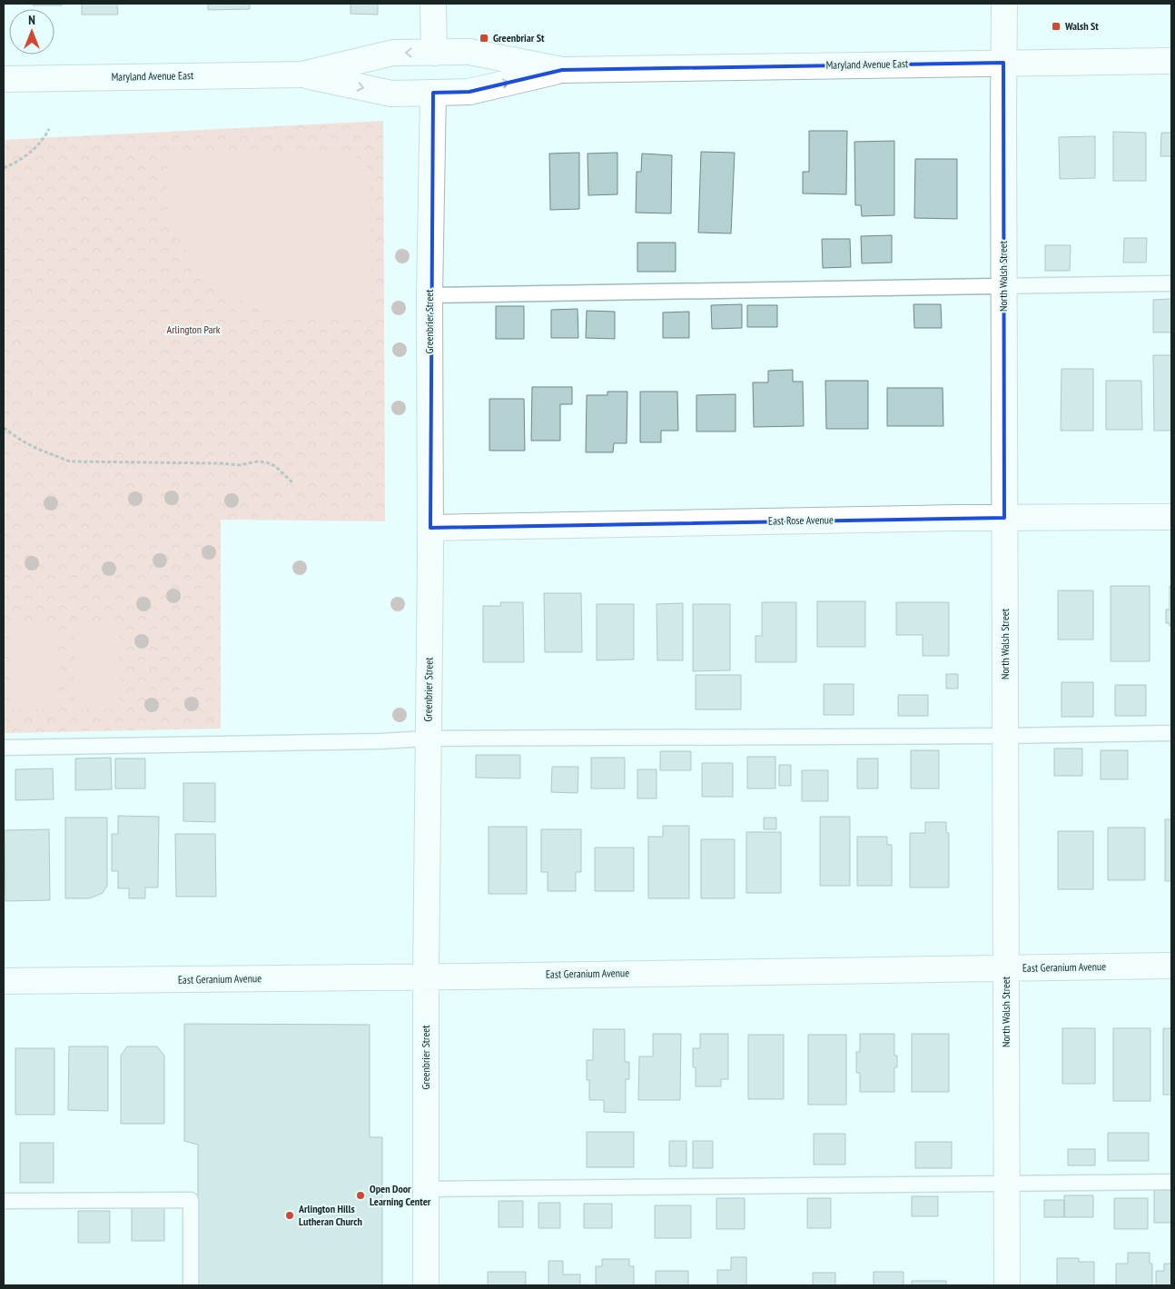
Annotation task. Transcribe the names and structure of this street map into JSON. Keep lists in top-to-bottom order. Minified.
{"streets":{"street":["Maryland Avenue East","North Walsh Street","Greenbrier Street","East Rose Avenue","East Geranium Avenue"]},"crossings":[["Maryland Avenue East","North Walsh Street"],["Maryland Avenue East","Greenbrier Street"],["North Walsh Street","East Rose Avenue"],["North Walsh Street","East Geranium Avenue"],["Greenbrier Street","East Rose Avenue"],["Greenbrier Street","East Geranium Avenue"]],"parks":["Arlington Park"],"places":{"transit":["Walsh St","Greenbriar St"],"other":["Open Door Learning Center","Arlington Hills Lutheran Church"]},"north":"top"}
